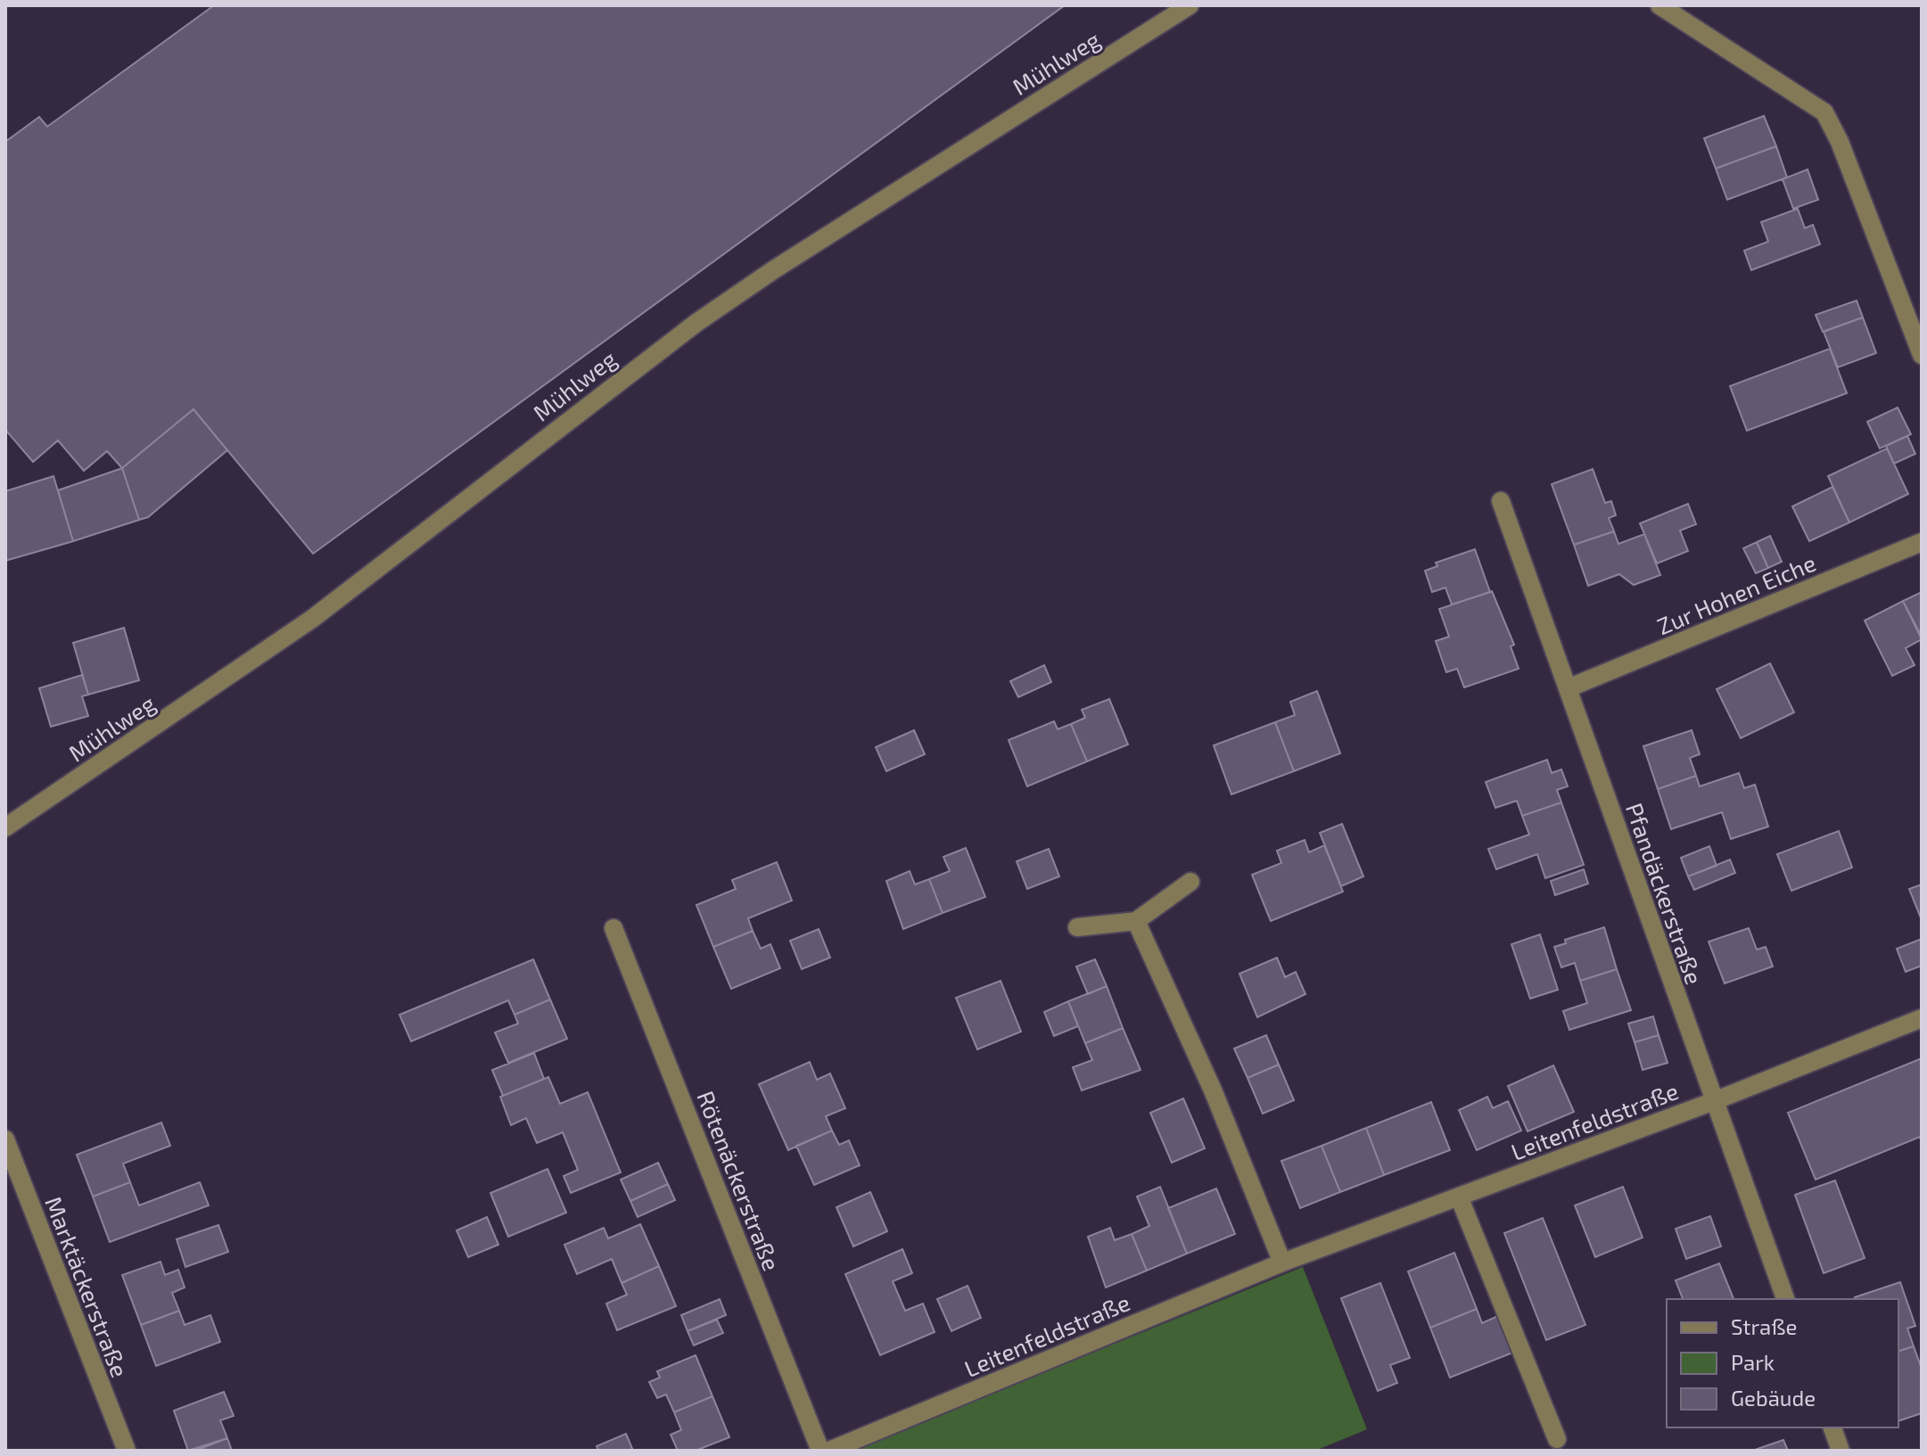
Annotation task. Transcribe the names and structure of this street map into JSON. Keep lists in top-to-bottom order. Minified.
{"streets":{"street":["Mühlweg","Zur Hohen Eiche","Pfandäckerstraße","Leitenfeldstraße","Rötenäckerstraße","Marktäckerstraße"]},"crossings":[["Zur Hohen Eiche","Pfandäckerstraße"],["Pfandäckerstraße","Leitenfeldstraße"]],"legend":["Straße","Park","Gebäude"]}
